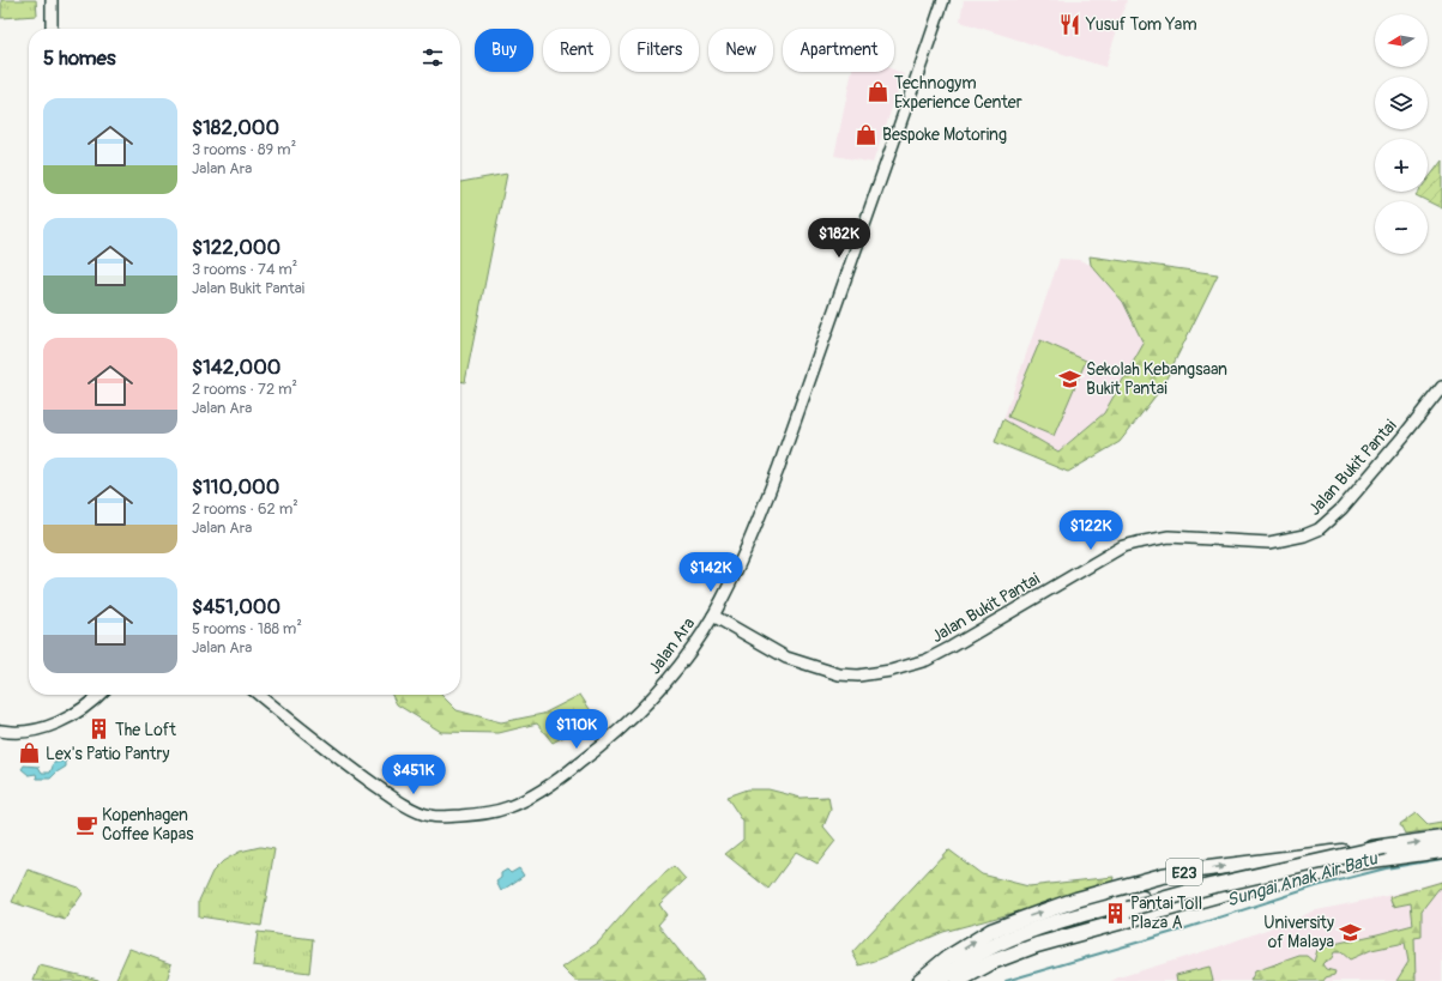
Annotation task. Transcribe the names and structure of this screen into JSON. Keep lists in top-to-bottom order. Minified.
{"streets":{"highway":["E23"],"street":["Jalan Bukit Pantai","Jalan Ara"]},"crossings":[["Jalan Bukit Pantai","Jalan Ara"]],"water":["Sungai Anak Air Batu"],"places":{"restaurant":["Yusuf Tom Yam"],"shop":["Technogym Experience Center","Bespoke Motoring","Lex's Patio Pantry"],"school or university":["Sekolah Kebangsaan Bukit Pantai","University of Malaya"],"building":["The Loft","Pantai Toll Plaza A"],"cafe":["Kopenhagen Coffee Kapas"]},"north":"left","page":{"map_buttons":["+","−"],"chip":["Buy","Rent","Filters","New","Apartment"],"heading":"5 homes","list":[{"name":"$182,000","note":"3 rooms · 89 m² · Jalan Ara"},{"name":"$122,000","note":"3 rooms · 74 m² · Jalan Bukit Pantai"},{"name":"$142,000","note":"2 rooms · 72 m² · Jalan Ara"},{"name":"$110,000","note":"2 rooms · 62 m² · Jalan Ara"},{"name":"$451,000","note":"5 rooms · 188 m² · Jalan Ara"}],"price":["$182K","$122K","$142K","$110K","$451K"]}}
